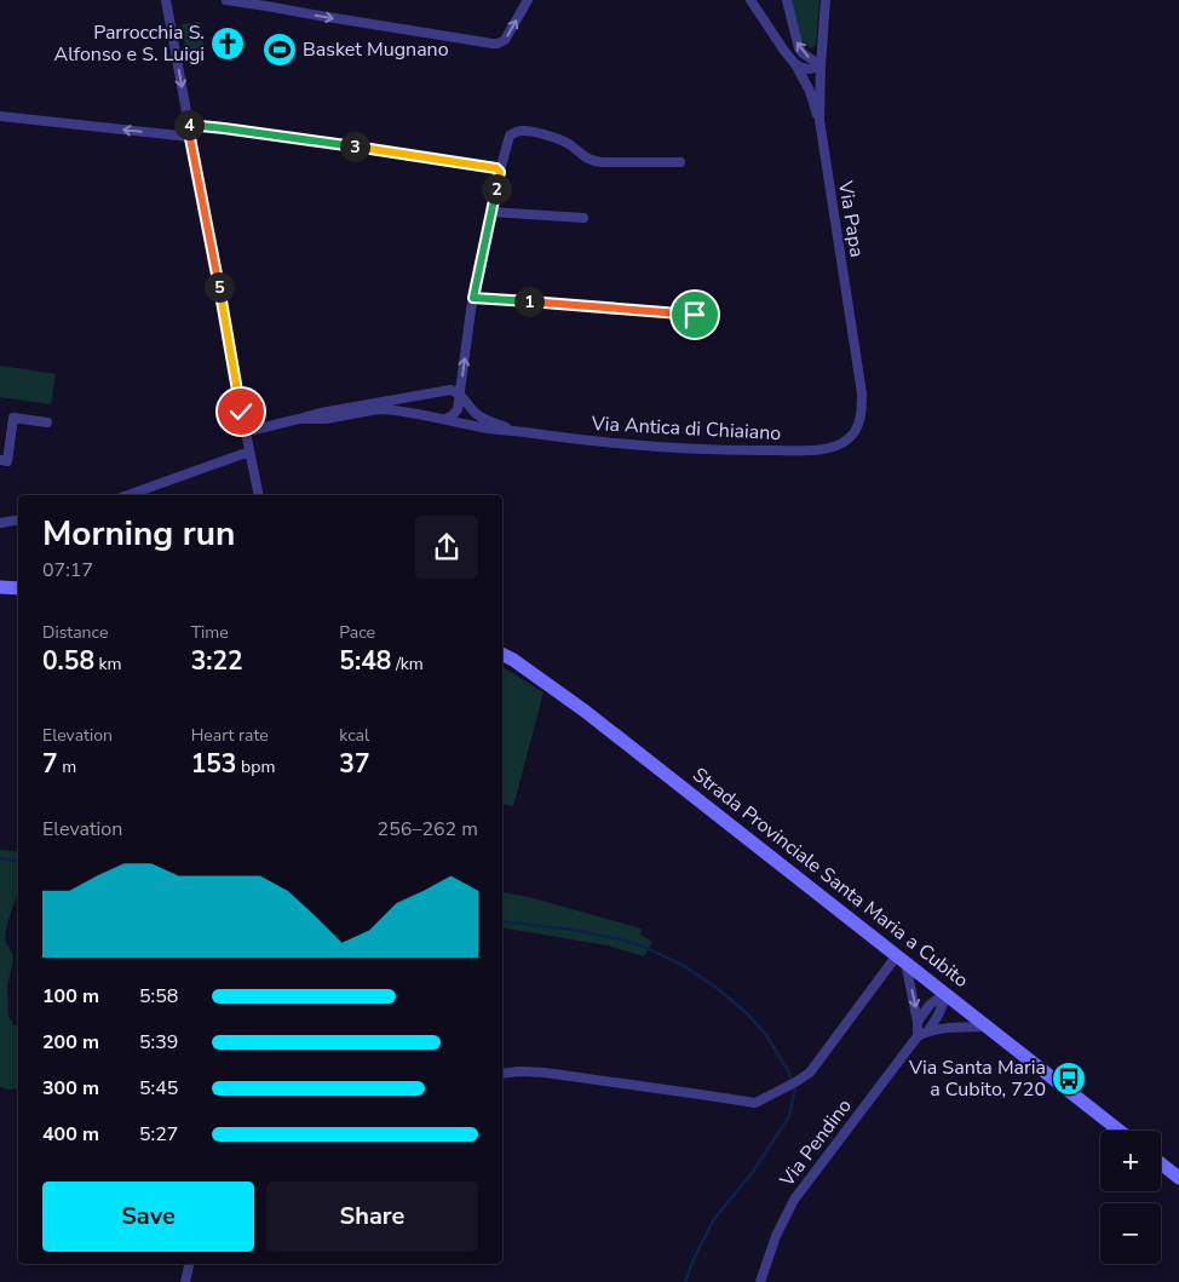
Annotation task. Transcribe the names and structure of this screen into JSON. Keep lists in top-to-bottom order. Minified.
{"streets":{"main road":["Strada Provinciale Santa Maria a Cubito"],"street":["Via Papa","Via Antica di Chiaiano","Via Pendino"]},"crossings":[["Via Papa","Via Antica di Chiaiano"],["Strada Provinciale Santa Maria a Cubito","Via Pendino"]],"places":{"church":["Parrocchia S. Alfonso e S. Luigi"],"sports":["Basket Mugnano"],"bus stop":["Via Santa Maria a Cubito, 720"]},"page":{"pins":["4","3","2","5","1"],"heading":["Morning run","07:17"],"stats":[["Distance","0.58 km"],["Time","3:22"],["Pace","5:48 /km"],["Elevation","7 m"],["Heart rate","153 bpm"],["kcal","37"]],"chart":["Elevation","256–262 m"],"list":[{"name":"100 m","note":"5:58"},{"name":"200 m","note":"5:39"},{"name":"300 m","note":"5:45"},{"name":"400 m","note":"5:27"}],"map_buttons":["+","−"],"buttons":["Save","Share"]}}
